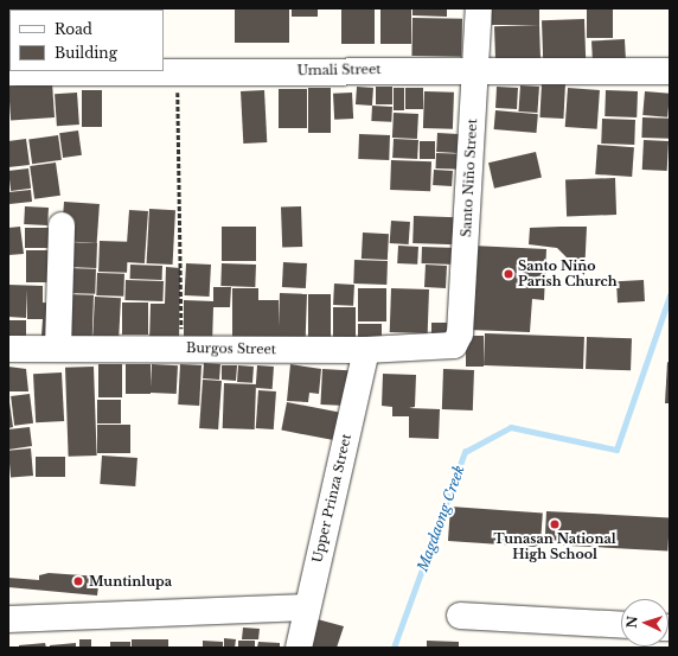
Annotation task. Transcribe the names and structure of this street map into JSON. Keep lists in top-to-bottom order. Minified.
{"streets":{"street":["Umali Street","Santo Niño Street","Burgos Street","Upper Prinza Street"]},"crossings":[["Umali Street","Santo Niño Street"],["Santo Niño Street","Burgos Street"],["Burgos Street","Upper Prinza Street"]],"water":["Magdaong Creek"],"places":["Santo Niño Parish Church","Tunasan National High School","Muntinlupa"],"legend":["Road","Building"],"north":"left"}
